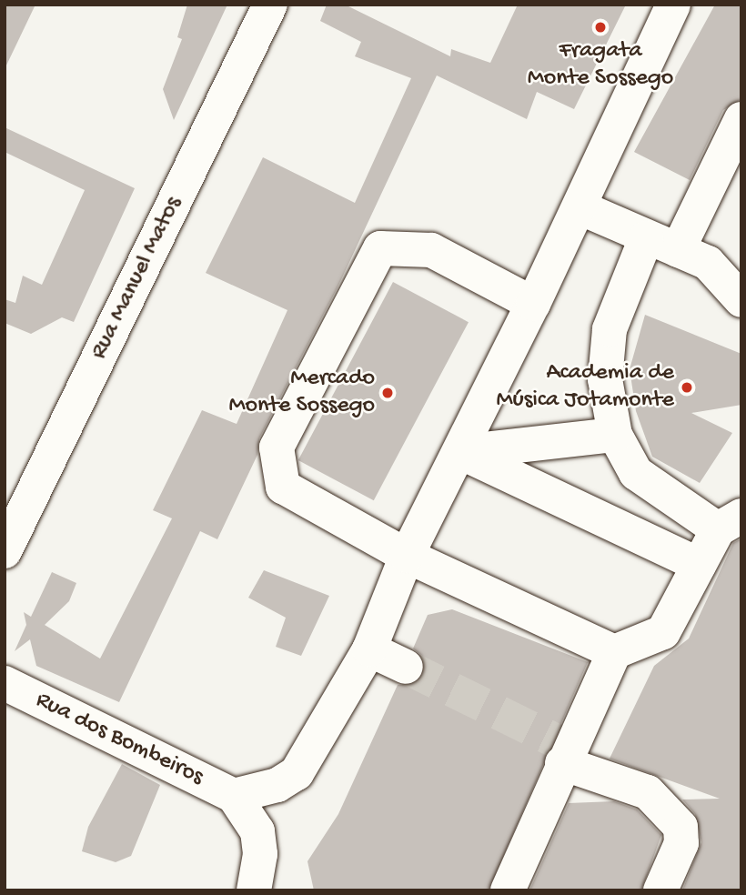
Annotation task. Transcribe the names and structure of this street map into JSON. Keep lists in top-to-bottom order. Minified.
{"streets":{"main road":["Rua Manuel Matos","Rua dos Bombeiros"]},"places":["Fragata Monte Sossego","Academia de Música Jotamonte","Mercado Monte Sossego"]}
